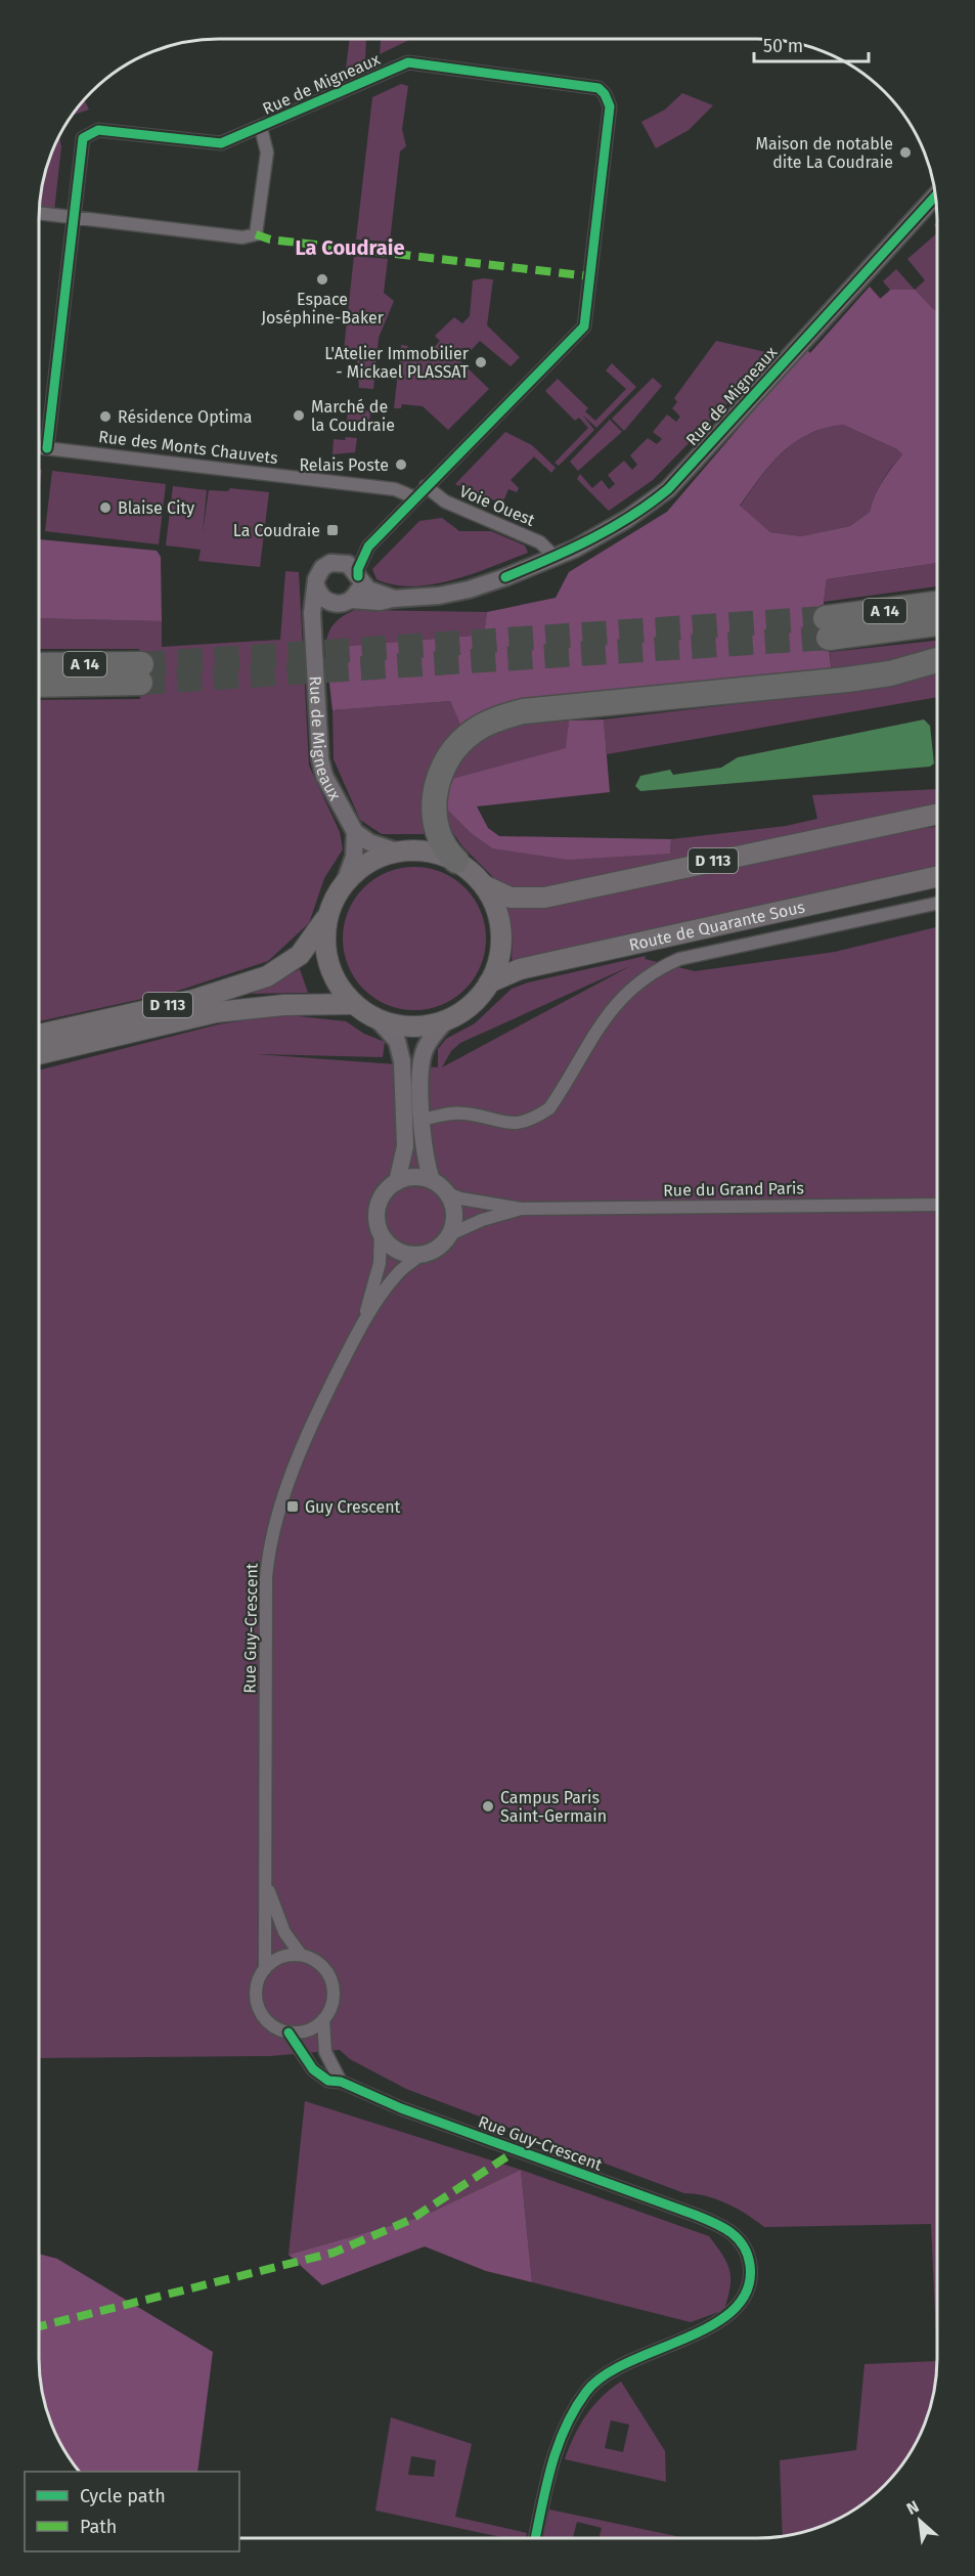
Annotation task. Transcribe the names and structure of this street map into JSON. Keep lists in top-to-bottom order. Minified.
{"streets":{"highway":["A 14"],"main road":["D 113","Route de Quarante Sous"],"street":["Rue de Migneaux","Rue des Monts Chauvets","Voie Ouest","Rue du Grand Paris","Rue Guy-Crescent"]},"crossings":[["Rue de Migneaux","Rue des Monts Chauvets"],["Rue de Migneaux","Voie Ouest"],["D 113","Route de Quarante Sous"],["Rue du Grand Paris","Rue Guy-Crescent"]],"districts":["La Coudraie"],"places":{"other":["Maison de notable dite La Coudraie","Espace Joséphine-Baker","L'Atelier Immobilier - Mickael PLASSAT","Marché de la Coudraie","Résidence Optima","Relais Poste","Blaise City","Campus Paris Saint-Germain"],"transit":["La Coudraie","Guy Crescent"]},"legend":["Cycle path","Path"],"scale_bar":"50 m","north":"top left"}
